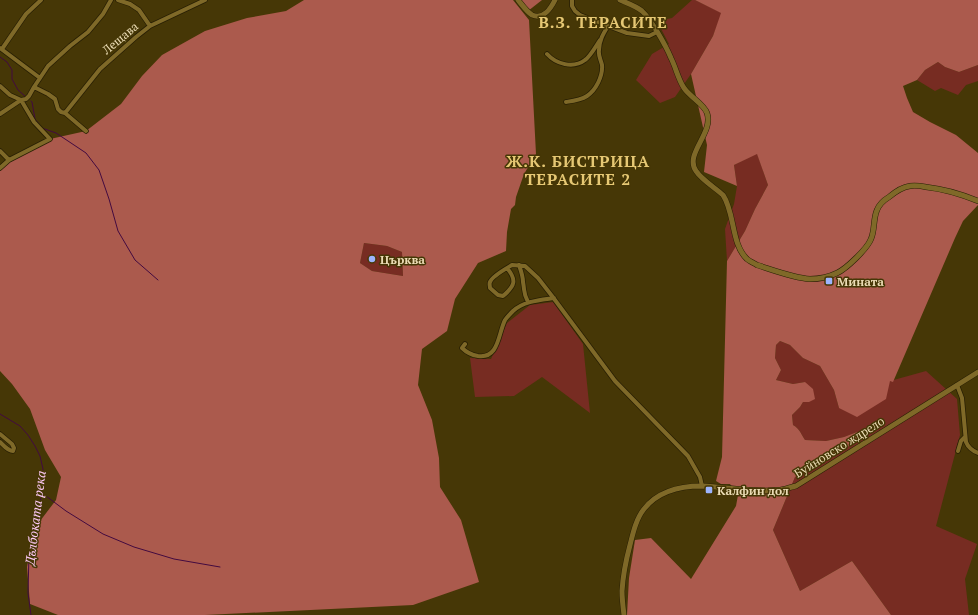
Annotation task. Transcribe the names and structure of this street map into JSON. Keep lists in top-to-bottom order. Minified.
{"streets":{"street":["Лещава","Буйновско ждрело"]},"districts":["В.З. ТЕРАСИТЕ","Ж.К. БИСТРИЦА ТЕРАСИТЕ 2"],"water":["Дълбоката река"],"places":{"other":["Църква"],"transit":["Мината","Калфин дол"]}}
